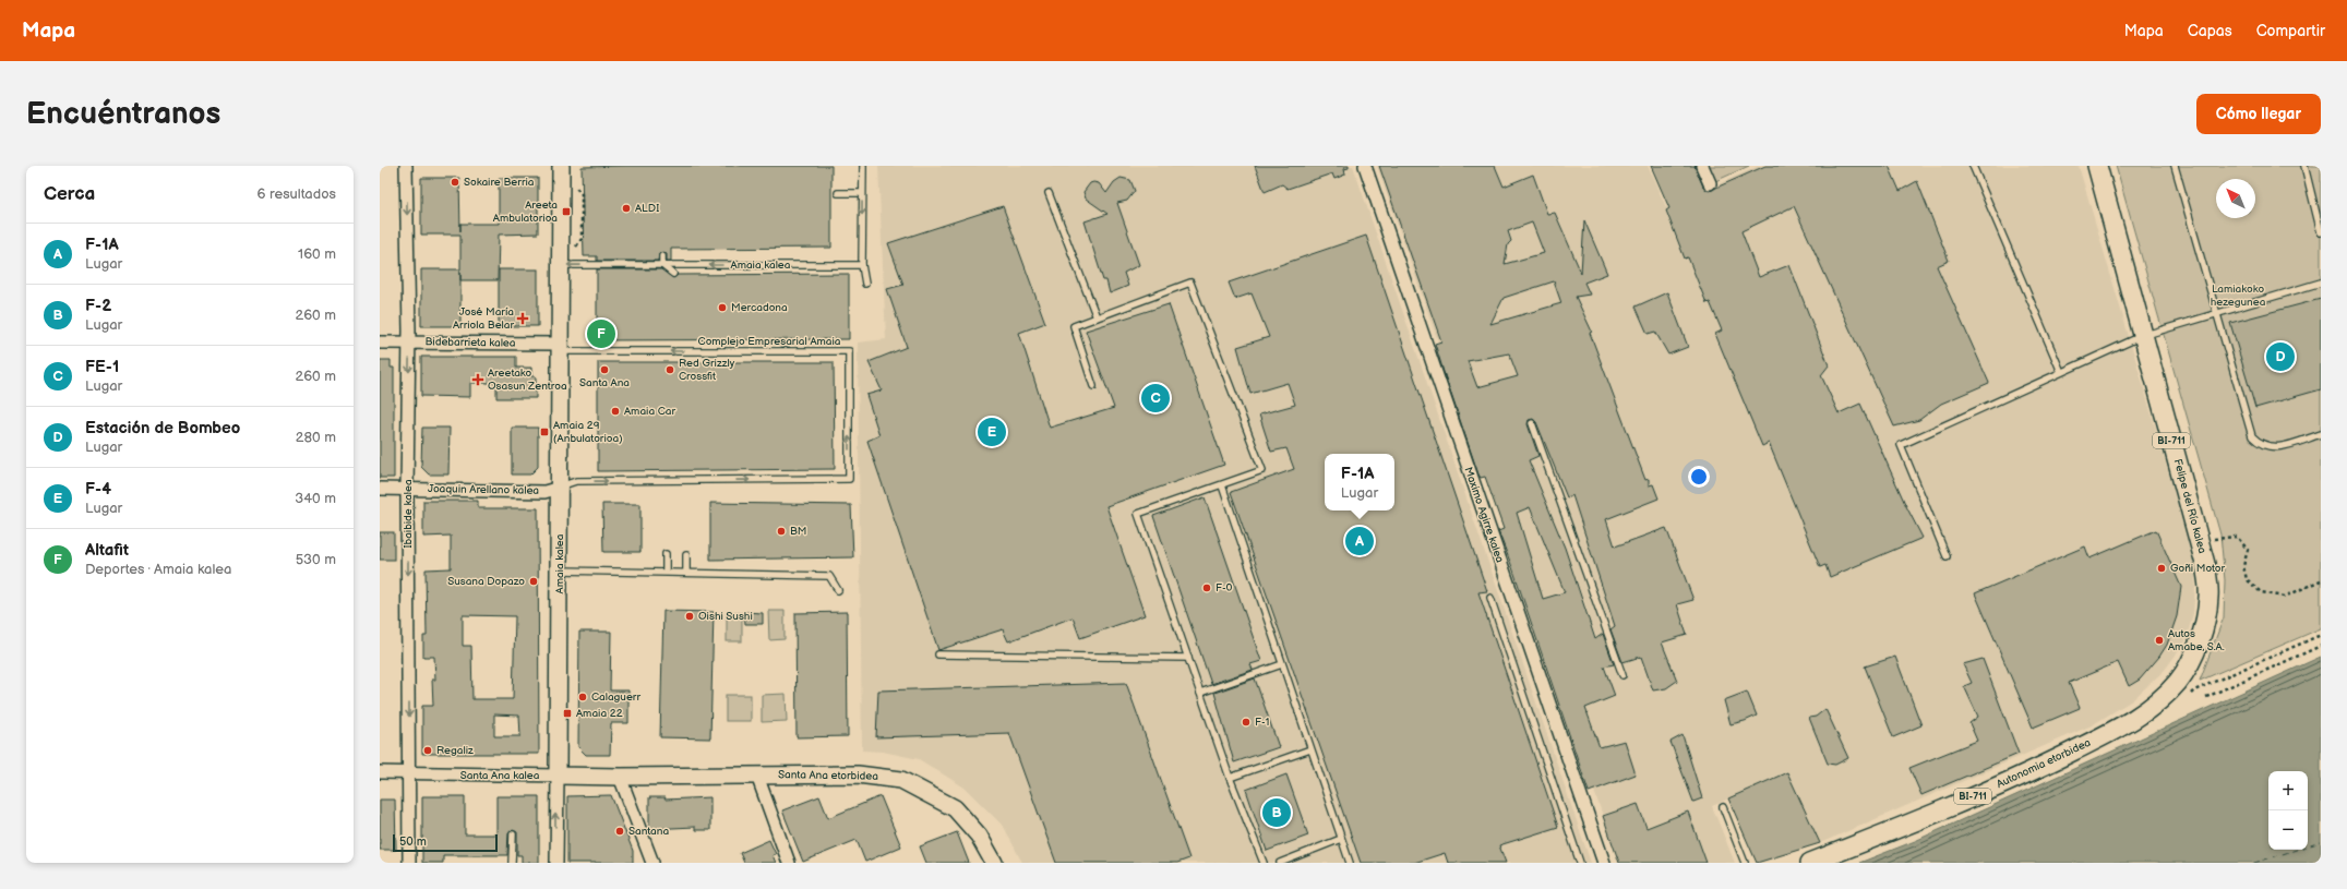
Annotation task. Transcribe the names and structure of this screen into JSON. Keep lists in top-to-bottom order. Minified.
{"streets":{"main road":["BI-711","Felipe del Río kalea","Autonomia etorbidea"],"street":["Amaia kalea","Bidebarrieta kalea","Joaquin Arellano kalea","Ibaibide kalea","Maximo Agirre kalea","Santa Ana kalea","Santa Ana etorbidea"],"lane":["Complejo Empresarial Amaia"]},"crossings":[["Amaia kalea","Complejo Empresarial Amaia"],["Amaia kalea","Bidebarrieta kalea"],["Amaia kalea","Joaquin Arellano kalea"],["Amaia kalea","Santa Ana kalea"],["Complejo Empresarial Amaia","Bidebarrieta kalea"],["Complejo Empresarial Amaia","Joaquin Arellano kalea"],["Bidebarrieta kalea","Ibaibide kalea"],["Joaquin Arellano kalea","Ibaibide kalea"],["Felipe del Río kalea","Autonomia etorbidea"],["Ibaibide kalea","Santa Ana kalea"],["Santa Ana kalea","Santa Ana etorbidea"]],"one_way":["Ibaibide kalea"],"parks":["Lamiakoko hezegunea"],"places":{"other":["Sokaire Berria","ALDI","Mercadona","Santa Ana","Red Grizzly Crossfit","Amaia Car","BM","Goñi Motor","Susana Dopazo","F-0","Oishi Sushi","Autos Amabe, S.A.","Calaguerr","F-1","Regaliz","Santana"],"transit":["Areeta Ambulatorioa","Amaia 29 (Anbulatorioa)","Amaia 22"],"health":["José María Arriola Belar","Areetako Osasun Zentroa"]},"scale_bar":"50 m","north":"top left","page":{"header":"Mapa","nav":["Mapa","Capas","Compartir"],"buttons":"Cómo llegar","title":"Encuéntranos","heading":["Cerca","6 resultados"],"list":[{"mark":"A","name":"F-1A","note":"Lugar","value":"160 m"},{"mark":"B","name":"F-2","note":"Lugar","value":"260 m"},{"mark":"C","name":"FE-1","note":"Lugar","value":"260 m"},{"mark":"D","name":"Estación de Bombeo","note":"Lugar","value":"280 m"},{"mark":"E","name":"F-4","note":"Lugar","value":"340 m"},{"mark":"F","name":"Altafit","note":"Deportes · Amaia kalea","value":"530 m"}],"pins":["F","D","C","E","A","B"],"popup":["F-1A","Lugar"],"map_buttons":["+","−"],"scale":"50 m"}}
